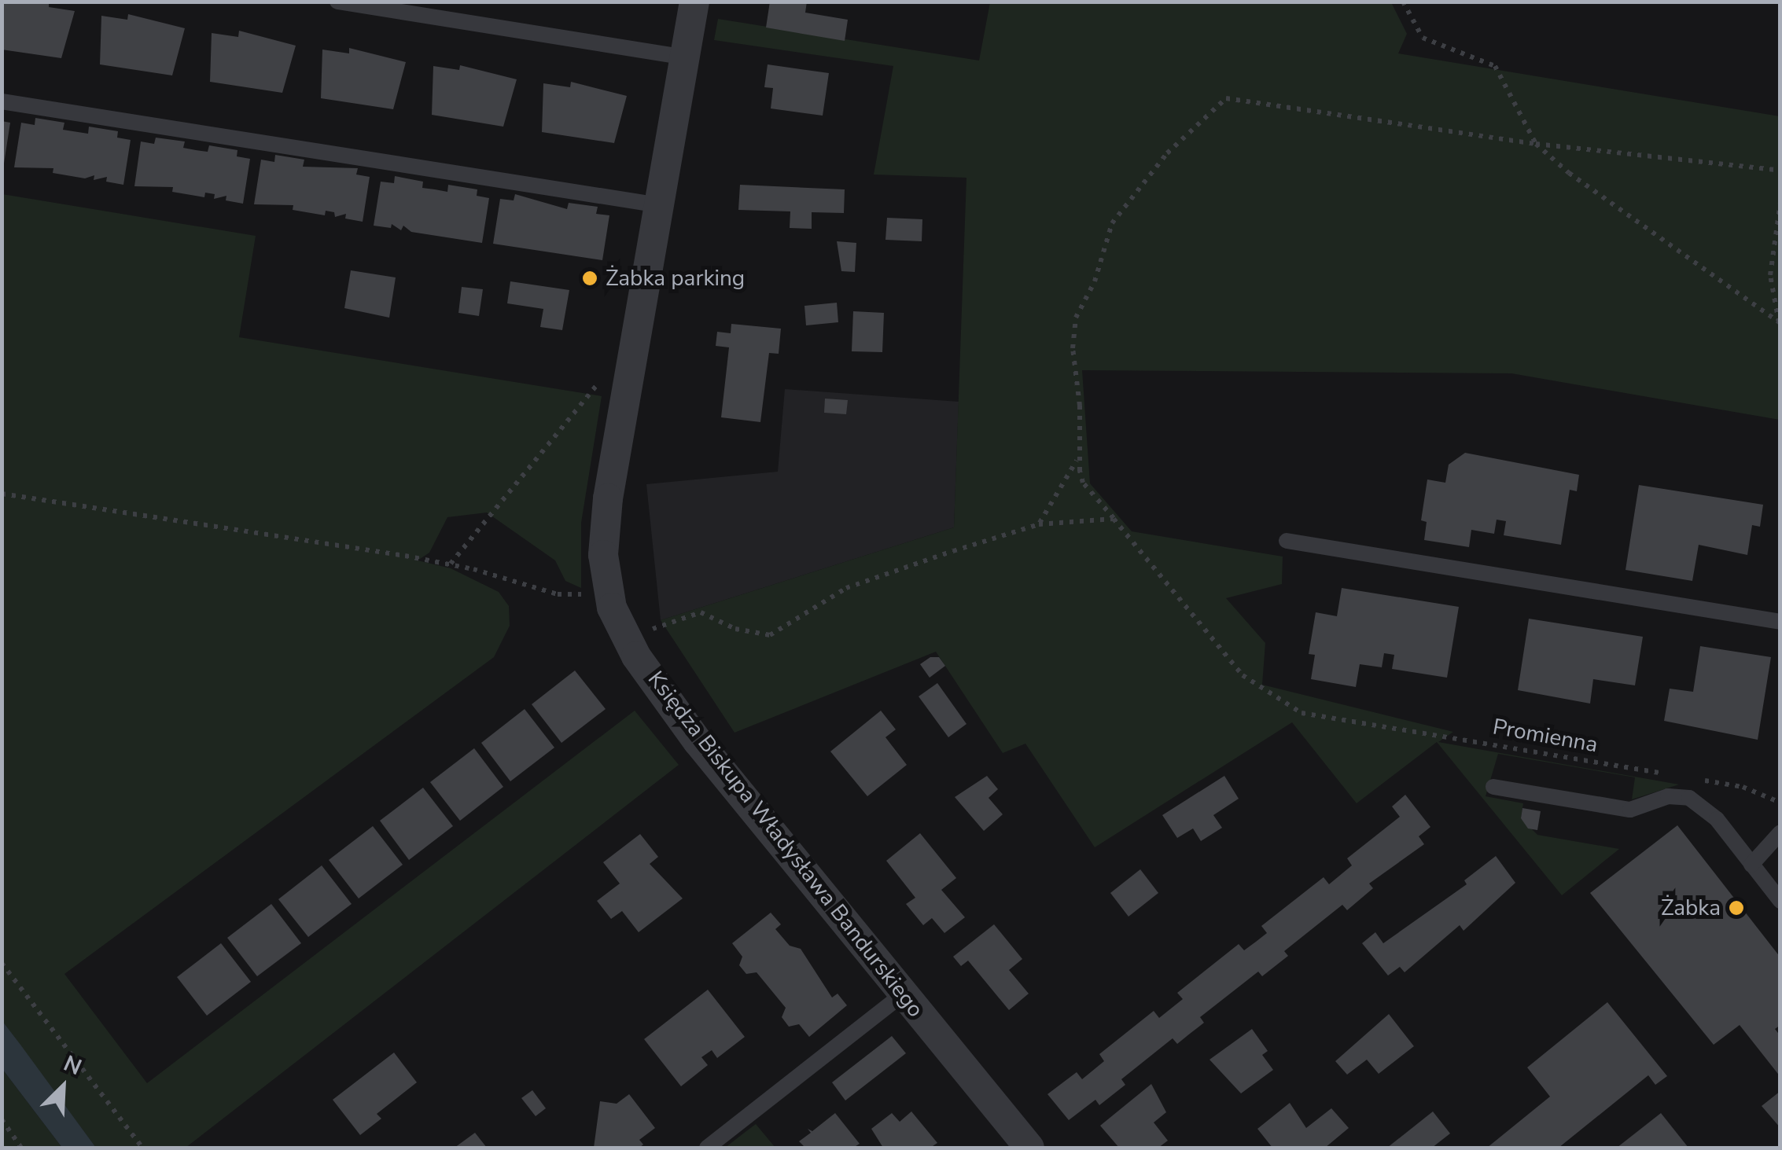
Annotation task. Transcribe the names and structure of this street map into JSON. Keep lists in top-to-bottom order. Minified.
{"streets":{"street":["Księdza Biskupa Władysława Bandurskiego"],"path":["Promienna"]},"places":["Żabka parking","Żabka"],"north":"top right"}
